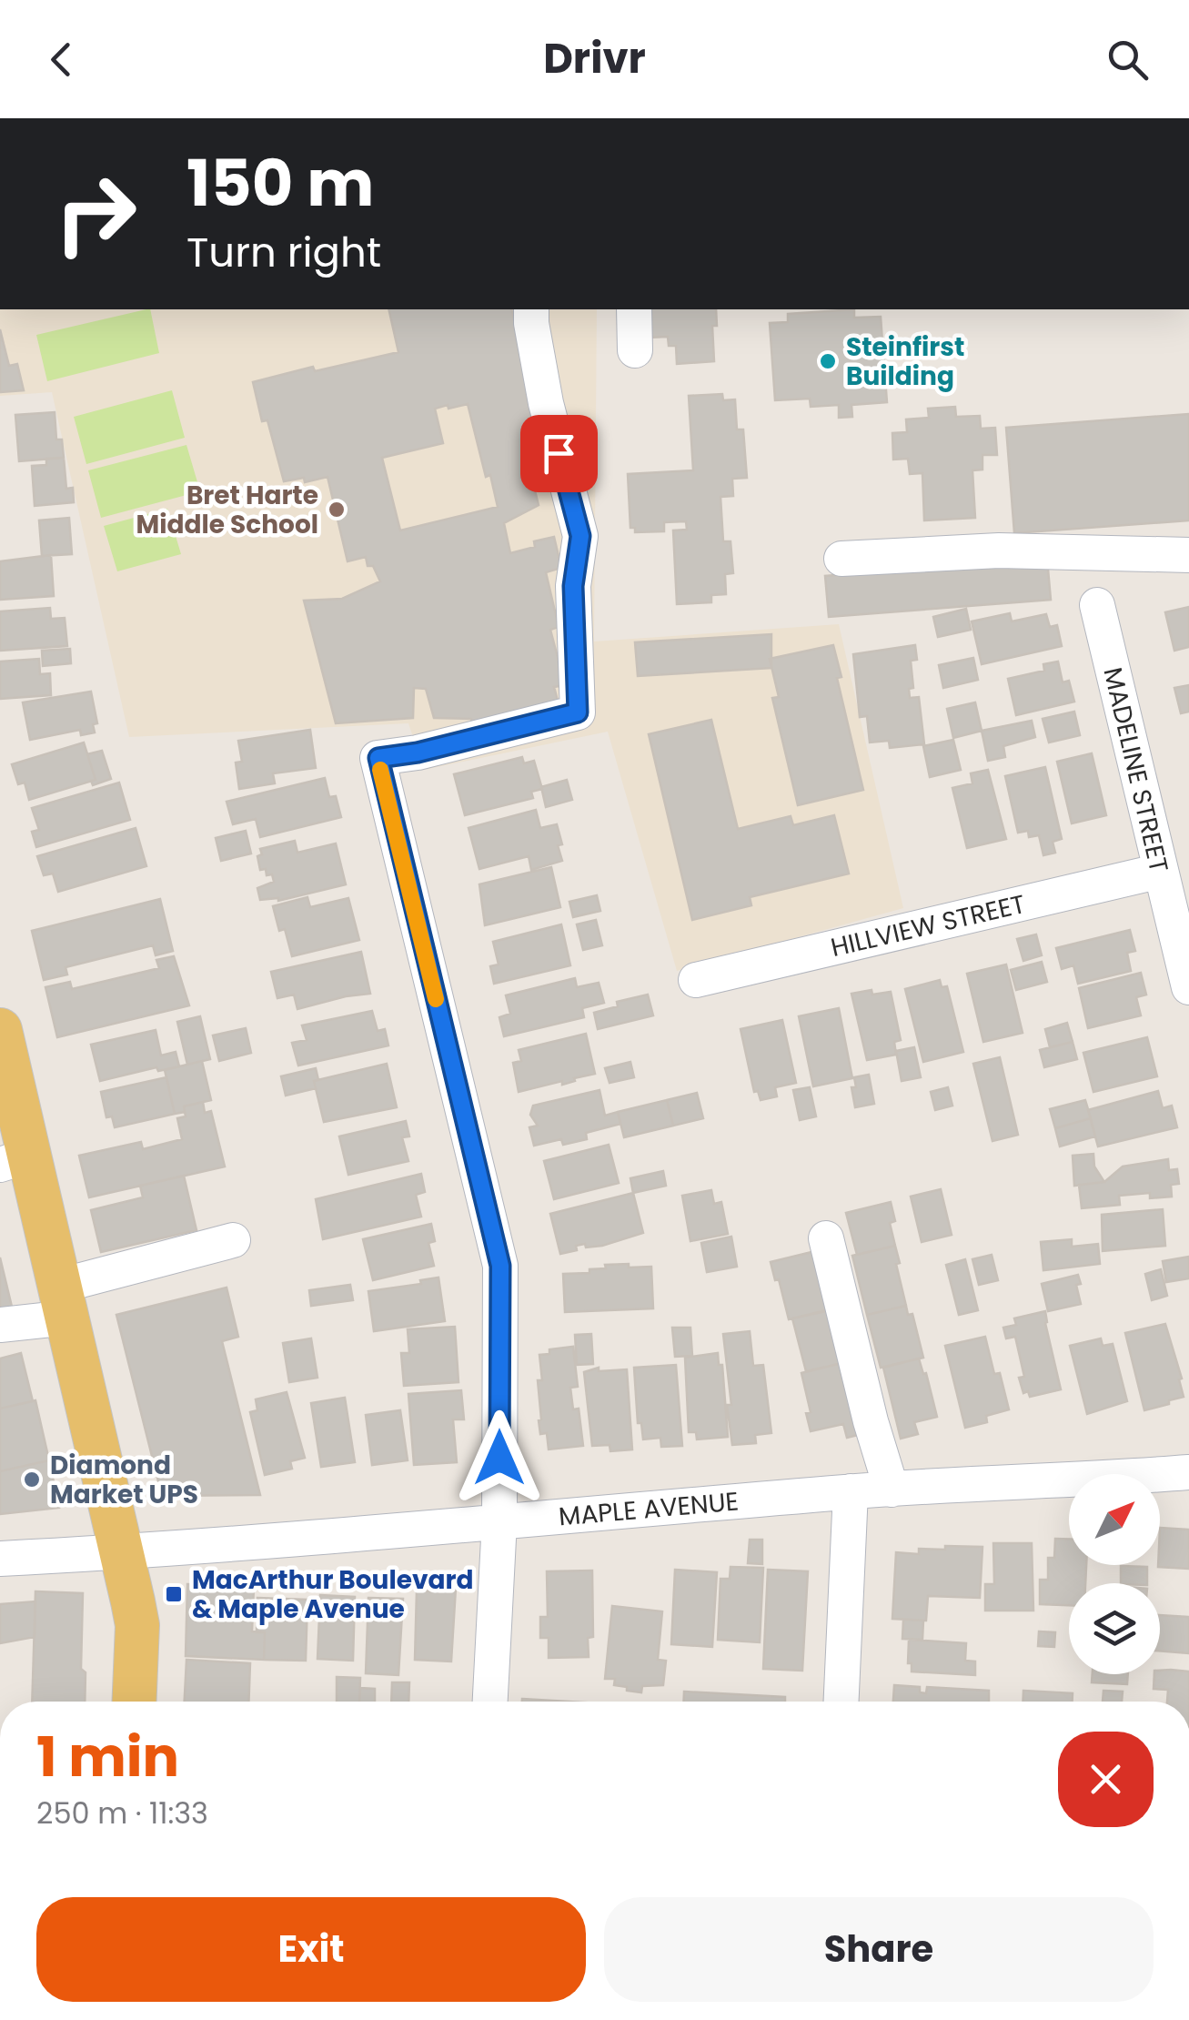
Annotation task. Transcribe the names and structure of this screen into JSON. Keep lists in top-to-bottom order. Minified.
{"streets":{"street":["MADELINE STREET","HILLVIEW STREET","MAPLE AVENUE"]},"crossings":[["MADELINE STREET","HILLVIEW STREET"]],"places":{"other":["Steinfirst Building","Bret Harte Middle School","Diamond Market UPS"],"transit":["MacArthur Boulevard & Maple Avenue"]},"north":"top right","page":{"header":"Drivr","turn":["150 m","Turn right"],"heading":["1 min","250 m · 11:33"],"buttons":["Exit","Share"]}}
